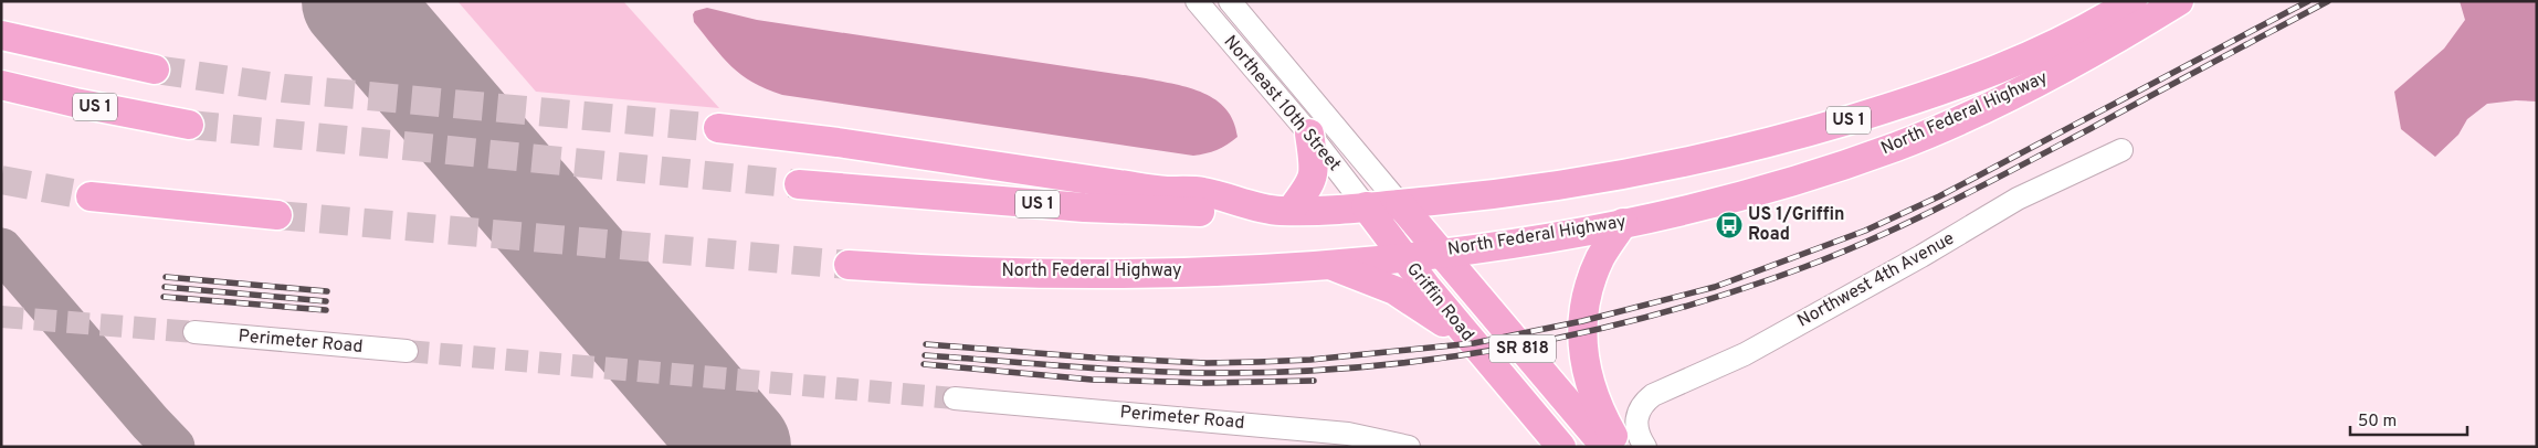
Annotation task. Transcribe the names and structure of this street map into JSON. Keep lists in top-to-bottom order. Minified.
{"streets":{"main road":["US 1","North Federal Highway","Griffin Road","SR 818"],"street":["Northeast 10th Street","Northwest 4th Avenue","Perimeter Road"]},"crossings":[["Northeast 10th Street","North Federal Highway"],["Northeast 10th Street","Griffin Road"],["North Federal Highway","Griffin Road"]],"places":{"bus stop":["US 1/Griffin Road"]},"scale_bar":"50 m"}
